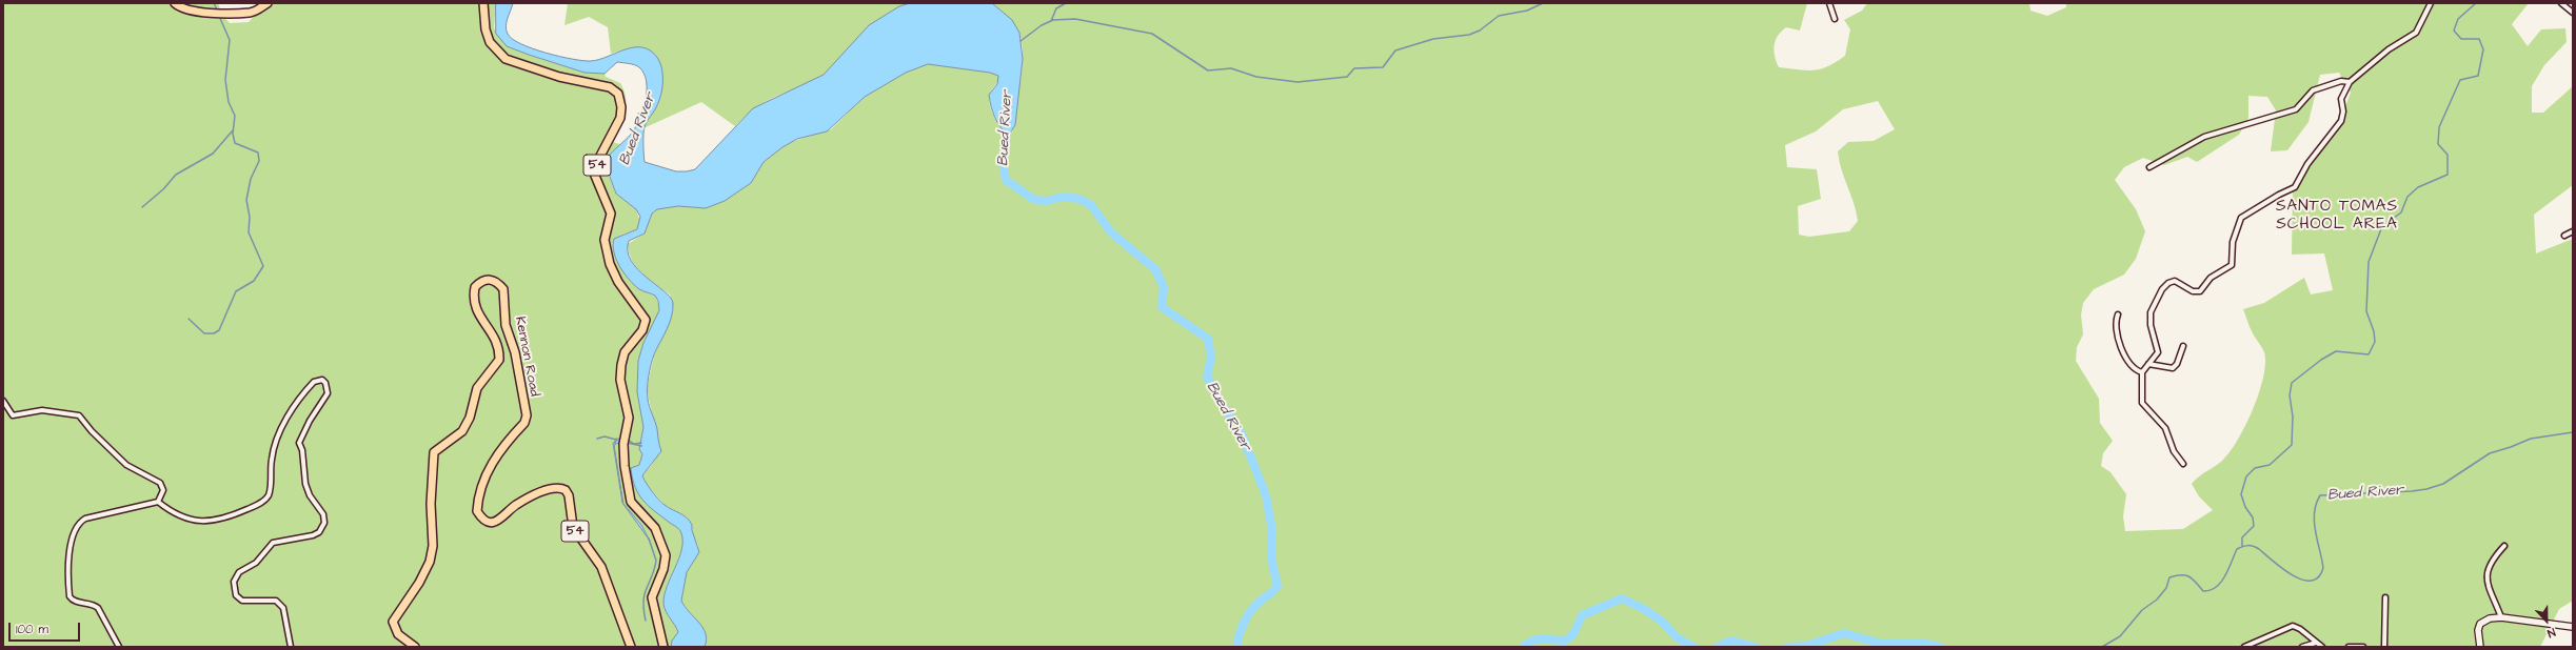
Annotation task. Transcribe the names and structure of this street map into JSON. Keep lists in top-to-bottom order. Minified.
{"streets":{"highway":["54","Kennon Road"]},"districts":["SANTO TOMAS SCHOOL AREA"],"water":["Bued River"],"scale_bar":"100 m","north":"bottom"}
